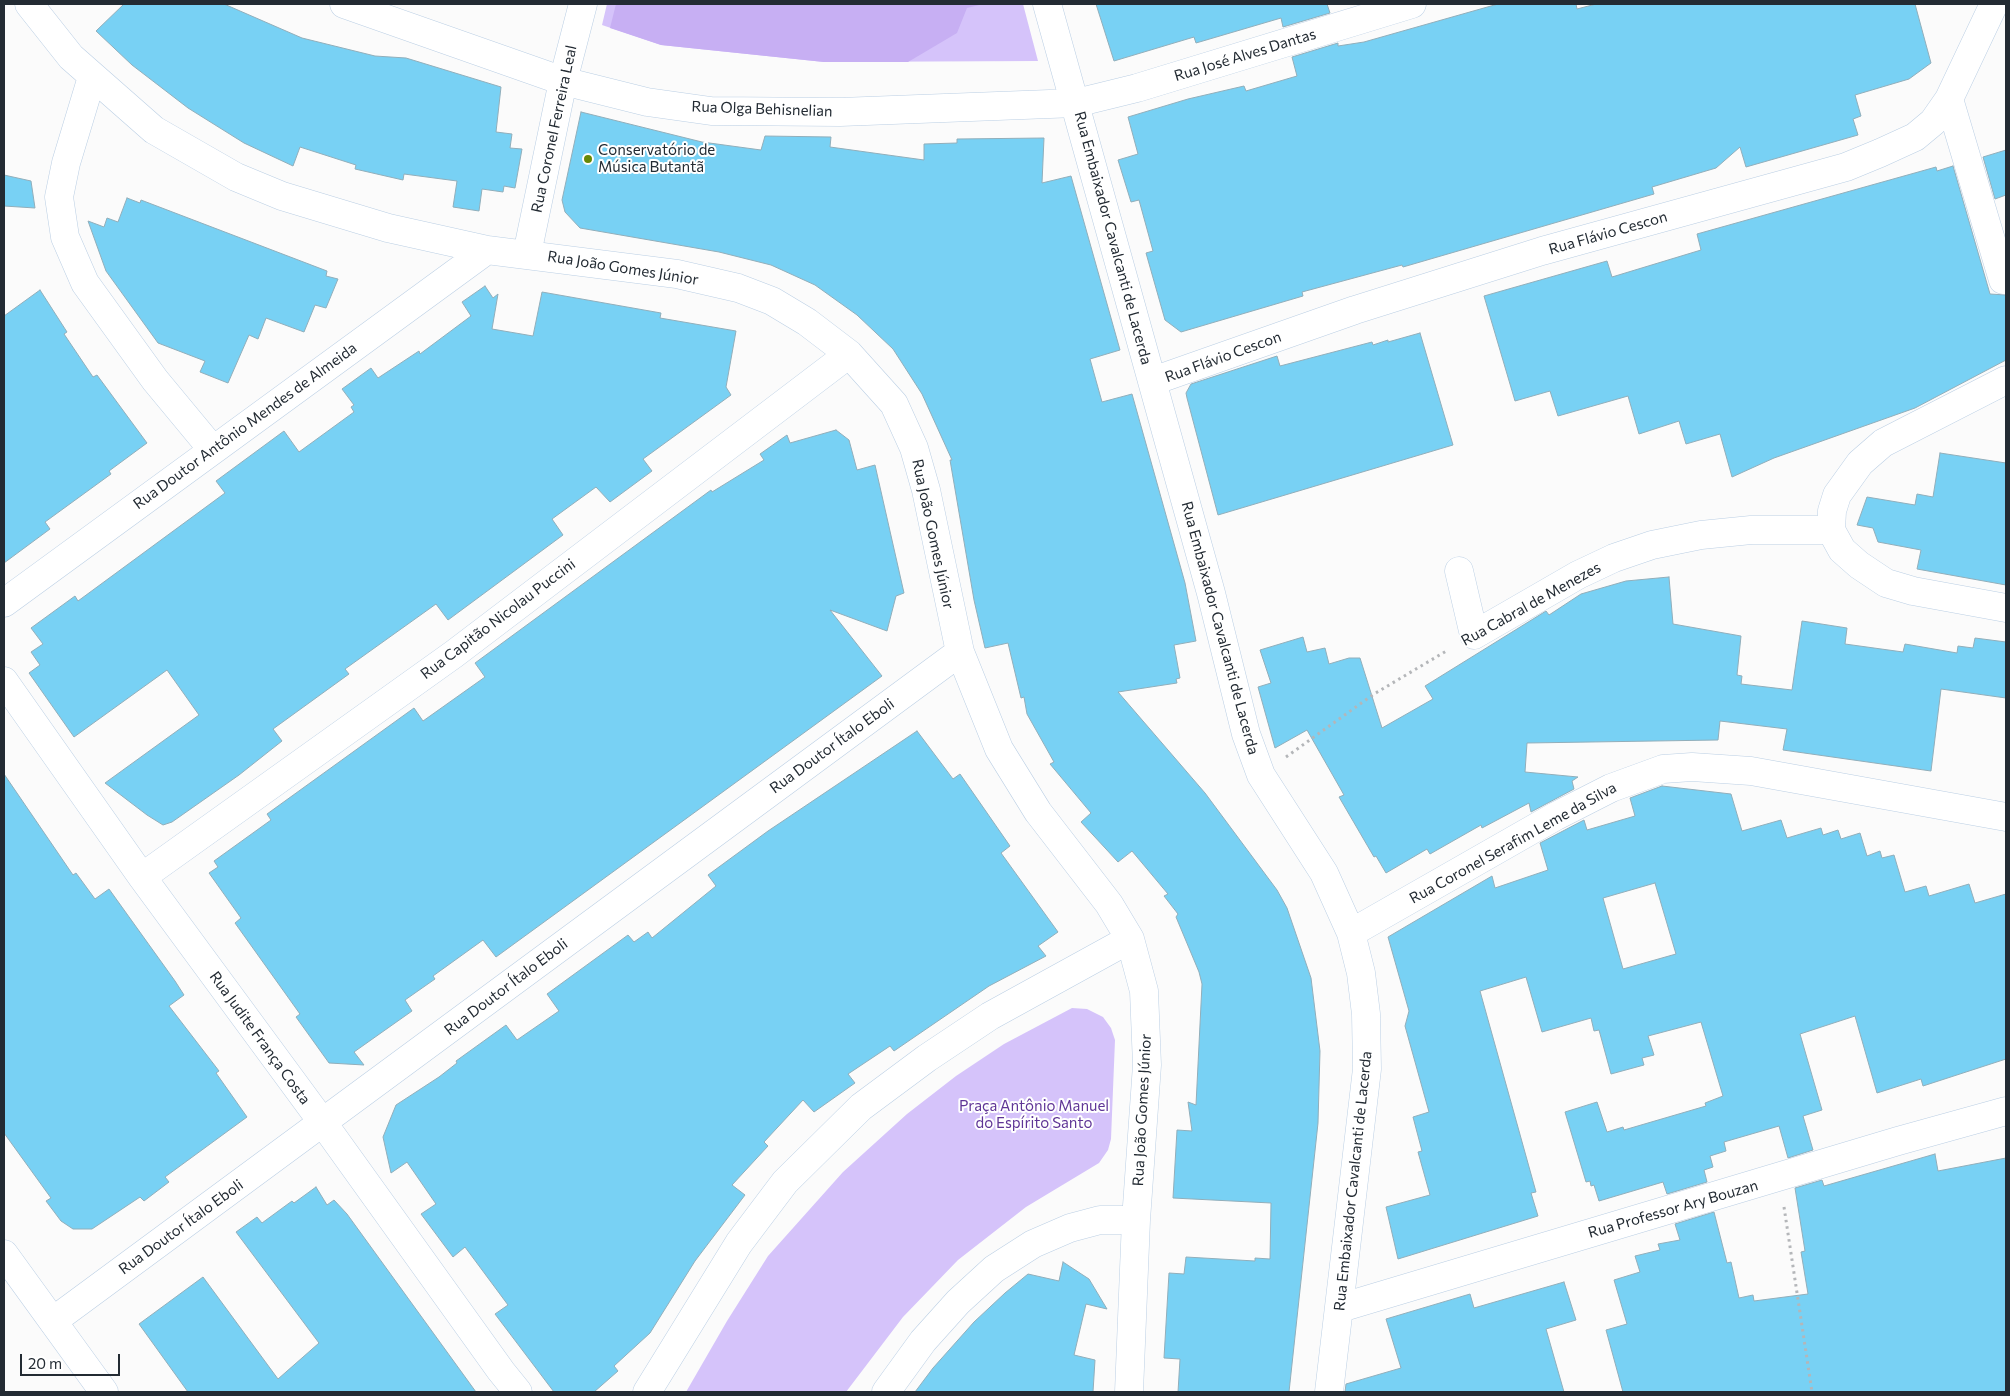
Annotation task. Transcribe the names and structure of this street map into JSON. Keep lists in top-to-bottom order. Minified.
{"streets":{"street":["Rua José Alves Dantas","Rua Olga Behisnelian","Rua Coronel Ferreira Leal","Rua Flávio Cescon","Rua Embaixador Cavalcanti de Lacerda","Rua João Gomes Júnior","Rua Doutor Antônio Mendes de Almeida","Rua Cabral de Menezes","Rua Capitão Nicolau Puccini","Rua Doutor Ítalo Eboli","Rua Coronel Serafim Leme da Silva","Rua Judite França Costa","Rua Professor Ary Bouzan"]},"crossings":[["Rua José Alves Dantas","Rua Olga Behisnelian"],["Rua José Alves Dantas","Rua Embaixador Cavalcanti de Lacerda"],["Rua Olga Behisnelian","Rua Coronel Ferreira Leal"],["Rua Olga Behisnelian","Rua Embaixador Cavalcanti de Lacerda"],["Rua Coronel Ferreira Leal","Rua João Gomes Júnior"],["Rua Flávio Cescon","Rua Embaixador Cavalcanti de Lacerda"],["Rua Embaixador Cavalcanti de Lacerda","Rua Cabral de Menezes"],["Rua Embaixador Cavalcanti de Lacerda","Rua Coronel Serafim Leme da Silva"],["Rua Embaixador Cavalcanti de Lacerda","Rua Professor Ary Bouzan"],["Rua João Gomes Júnior","Rua Doutor Antônio Mendes de Almeida"],["Rua João Gomes Júnior","Rua Capitão Nicolau Puccini"],["Rua João Gomes Júnior","Rua Doutor Ítalo Eboli"],["Rua Capitão Nicolau Puccini","Rua Judite França Costa"],["Rua Doutor Ítalo Eboli","Rua Judite França Costa"]],"parks":["Praça Antônio Manuel do Espírito Santo"],"places":["Conservatório de Música Butantã"],"scale_bar":"20 m"}
